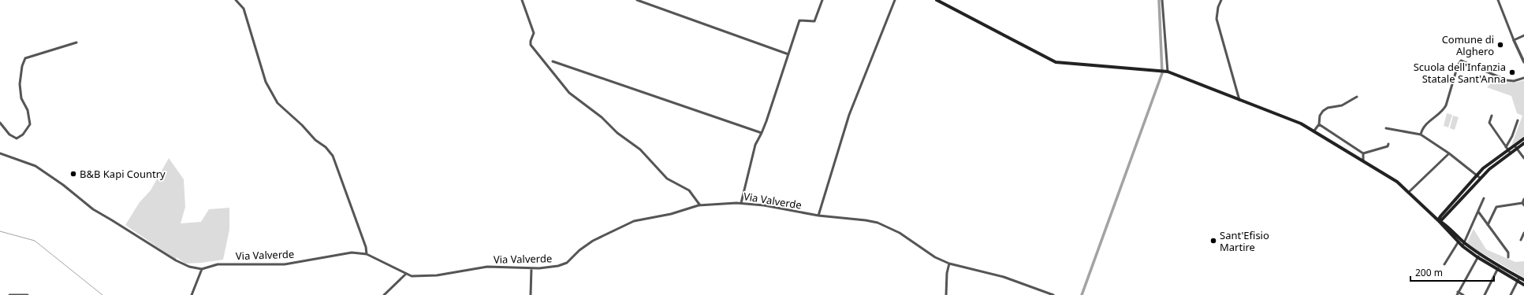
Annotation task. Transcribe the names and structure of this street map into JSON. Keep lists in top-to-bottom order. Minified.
{"streets":{"street":["Via Valverde"]},"places":["Comune di Alghero","Scuola dell'Infanzia Statale Sant'Anna","B&B Kapi Country","Sant'Efisio Martire"],"scale_bar":"200 m"}
